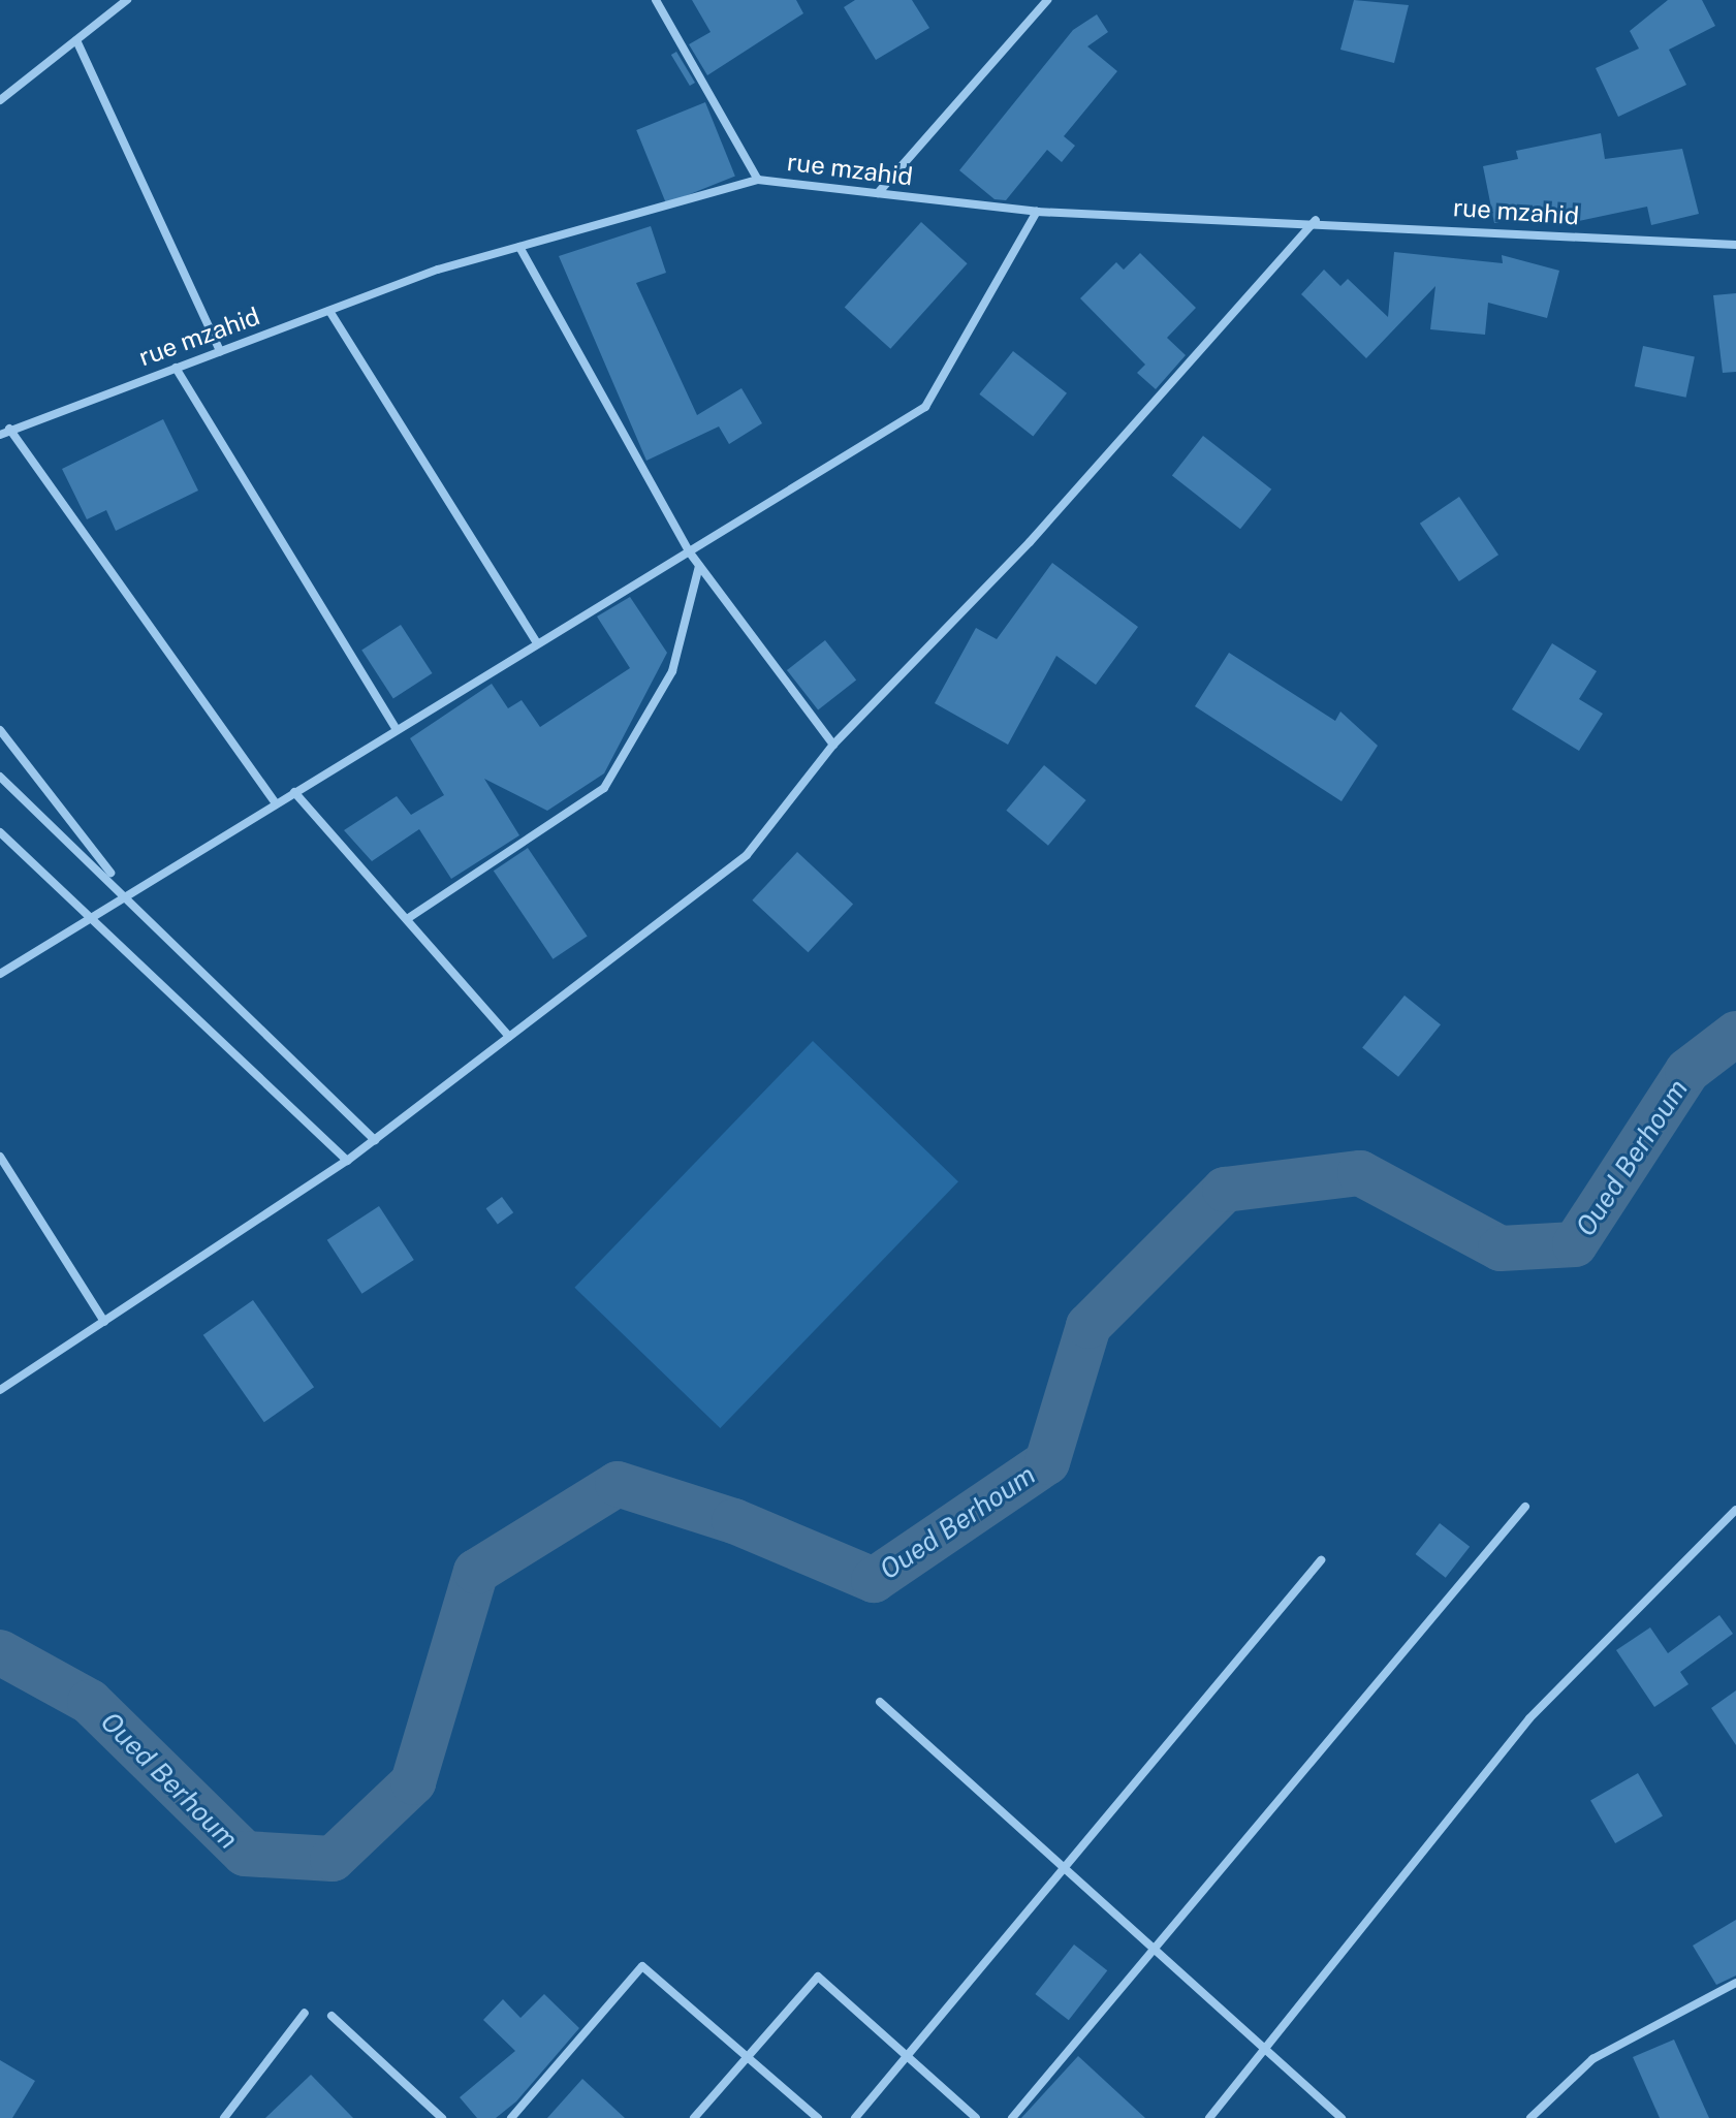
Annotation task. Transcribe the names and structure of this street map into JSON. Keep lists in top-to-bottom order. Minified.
{"streets":{"street":["rue mzahid"]},"water":["Oued Berhoum"]}
